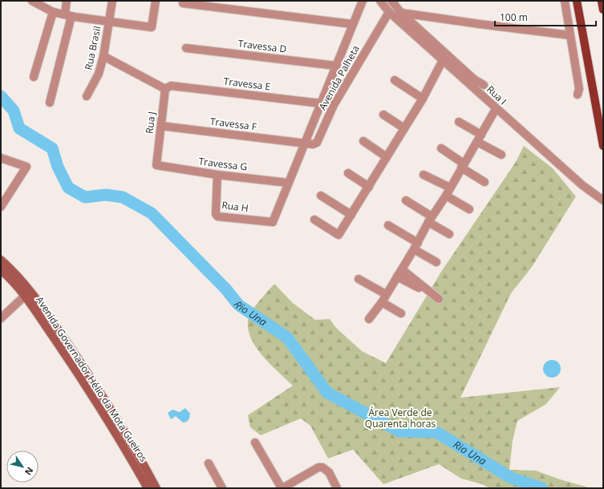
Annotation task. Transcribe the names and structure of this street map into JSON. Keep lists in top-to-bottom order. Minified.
{"streets":{"main road":["Avenida Governador Hélio da Mota Gueiros"],"street":["Travessa D","Rua Brasil","Avenida Palheta","Travessa E","Rua I","Rua J","Travessa F","Travessa G","Rua H"]},"crossings":[["Avenida Palheta","Rua I"],["Avenida Palheta","Travessa F"],["Travessa E","Rua J"],["Rua J","Travessa F"],["Rua J","Travessa G"],["Travessa G","Rua H"]],"water":["Rio Una"],"parks":["Área Verde de Quarenta horas"],"scale_bar":"100 m","north":"bottom right"}
